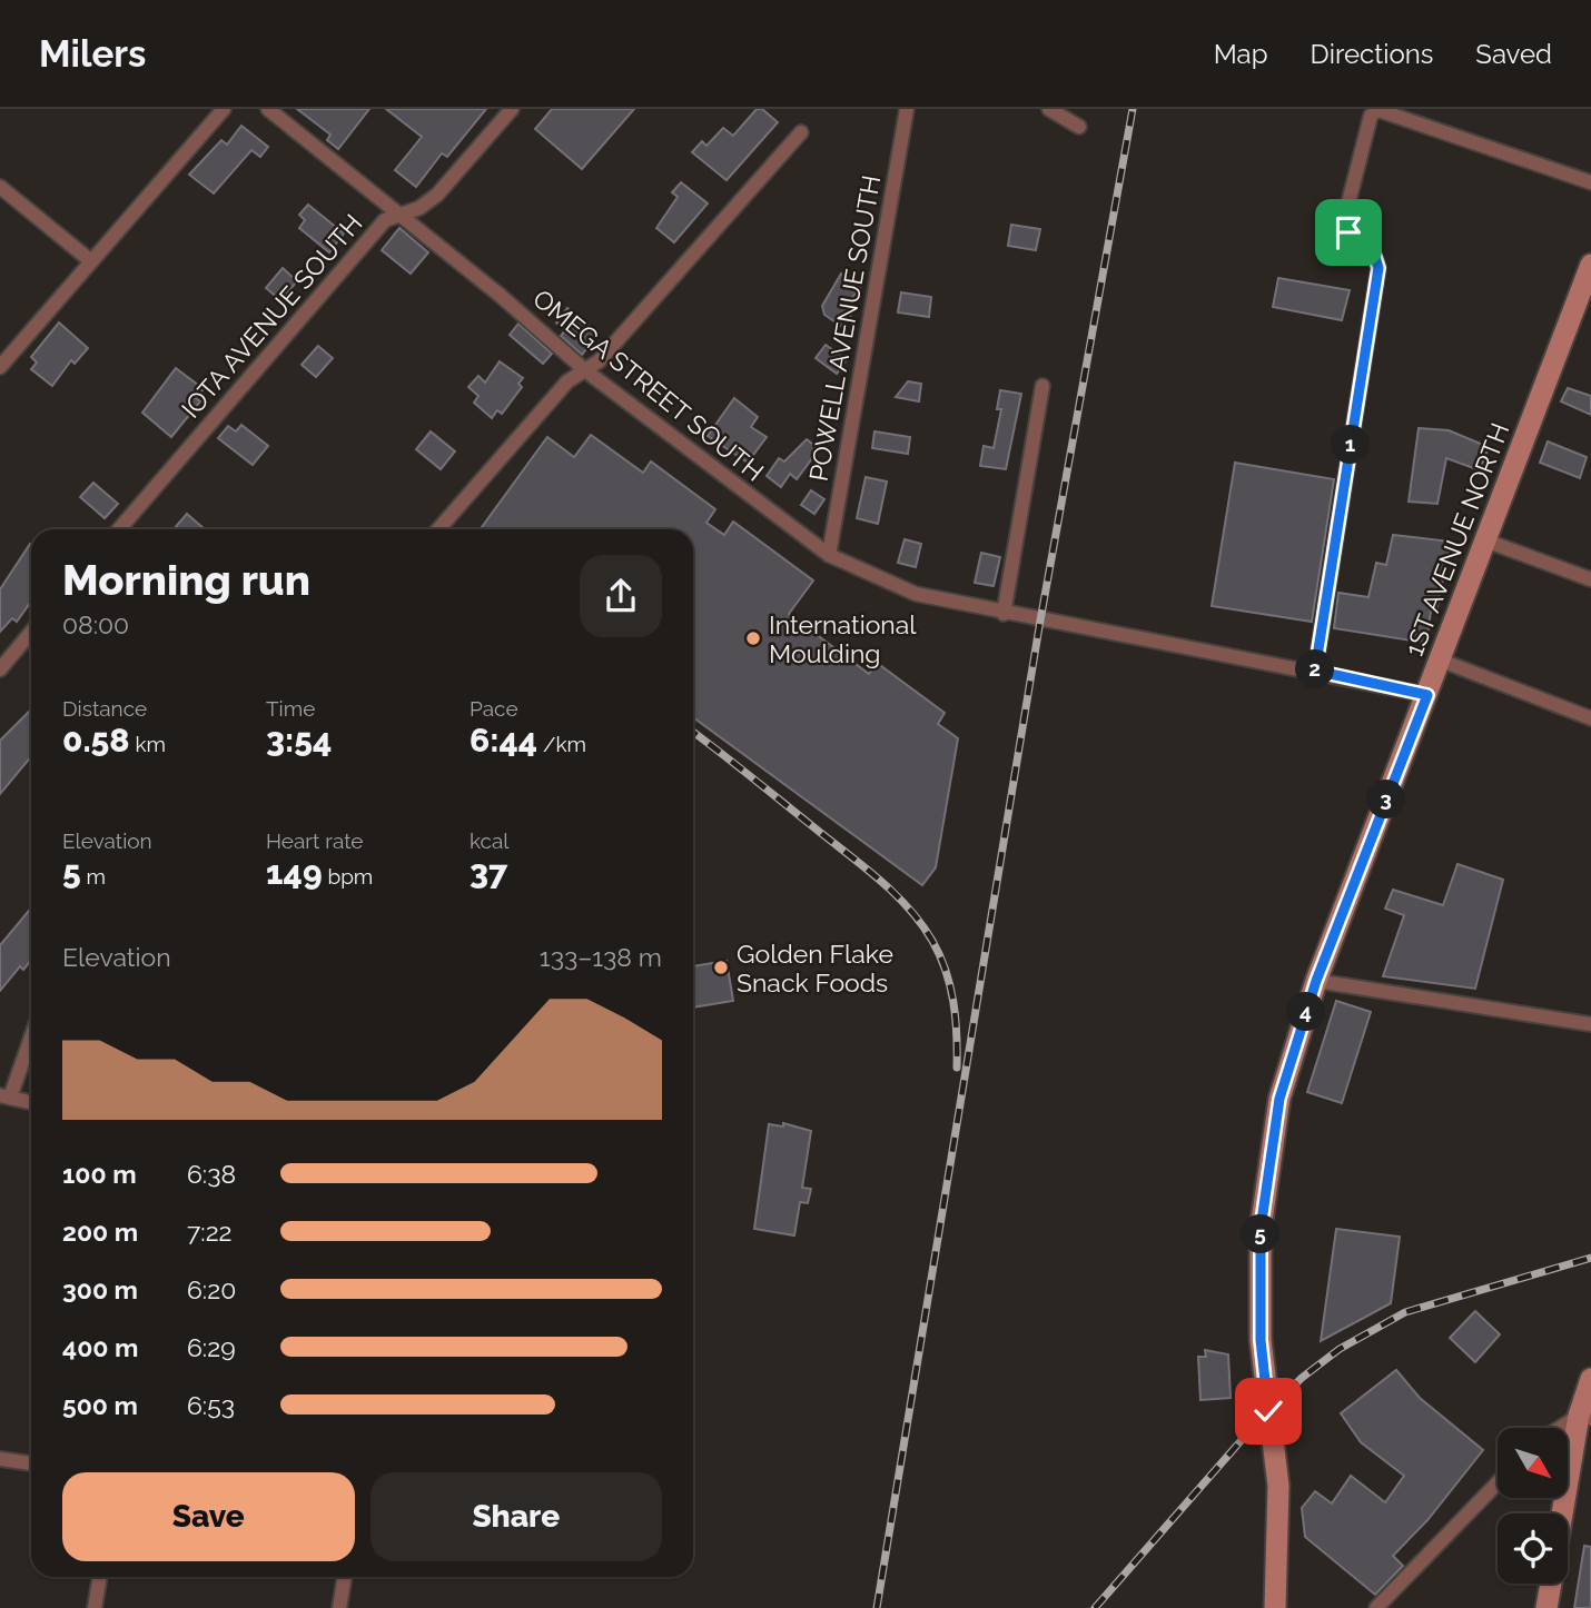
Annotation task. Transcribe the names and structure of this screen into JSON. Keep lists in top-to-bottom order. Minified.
{"streets":{"street":["IOTA AVENUE SOUTH","POWELL AVENUE SOUTH","OMEGA STREET SOUTH","1ST AVENUE NORTH"]},"crossings":[["IOTA AVENUE SOUTH","OMEGA STREET SOUTH"],["POWELL AVENUE SOUTH","OMEGA STREET SOUTH"],["OMEGA STREET SOUTH","1ST AVENUE NORTH"]],"places":["International Moulding","Golden Flake Snack Foods"],"north":"bottom right","page":{"header":"Milers","nav":["Map","Directions","Saved"],"pins":["1","2","3","4","5"],"heading":["Morning run","08:00"],"stats":[["Distance","0.58 km"],["Time","3:54"],["Pace","6:44 /km"],["Elevation","5 m"],["Heart rate","149 bpm"],["kcal","37"]],"chart":["Elevation","133–138 m"],"list":[{"name":"100 m","note":"6:38"},{"name":"200 m","note":"7:22"},{"name":"300 m","note":"6:20"},{"name":"400 m","note":"6:29"},{"name":"500 m","note":"6:53"}],"buttons":["Save","Share"]}}
